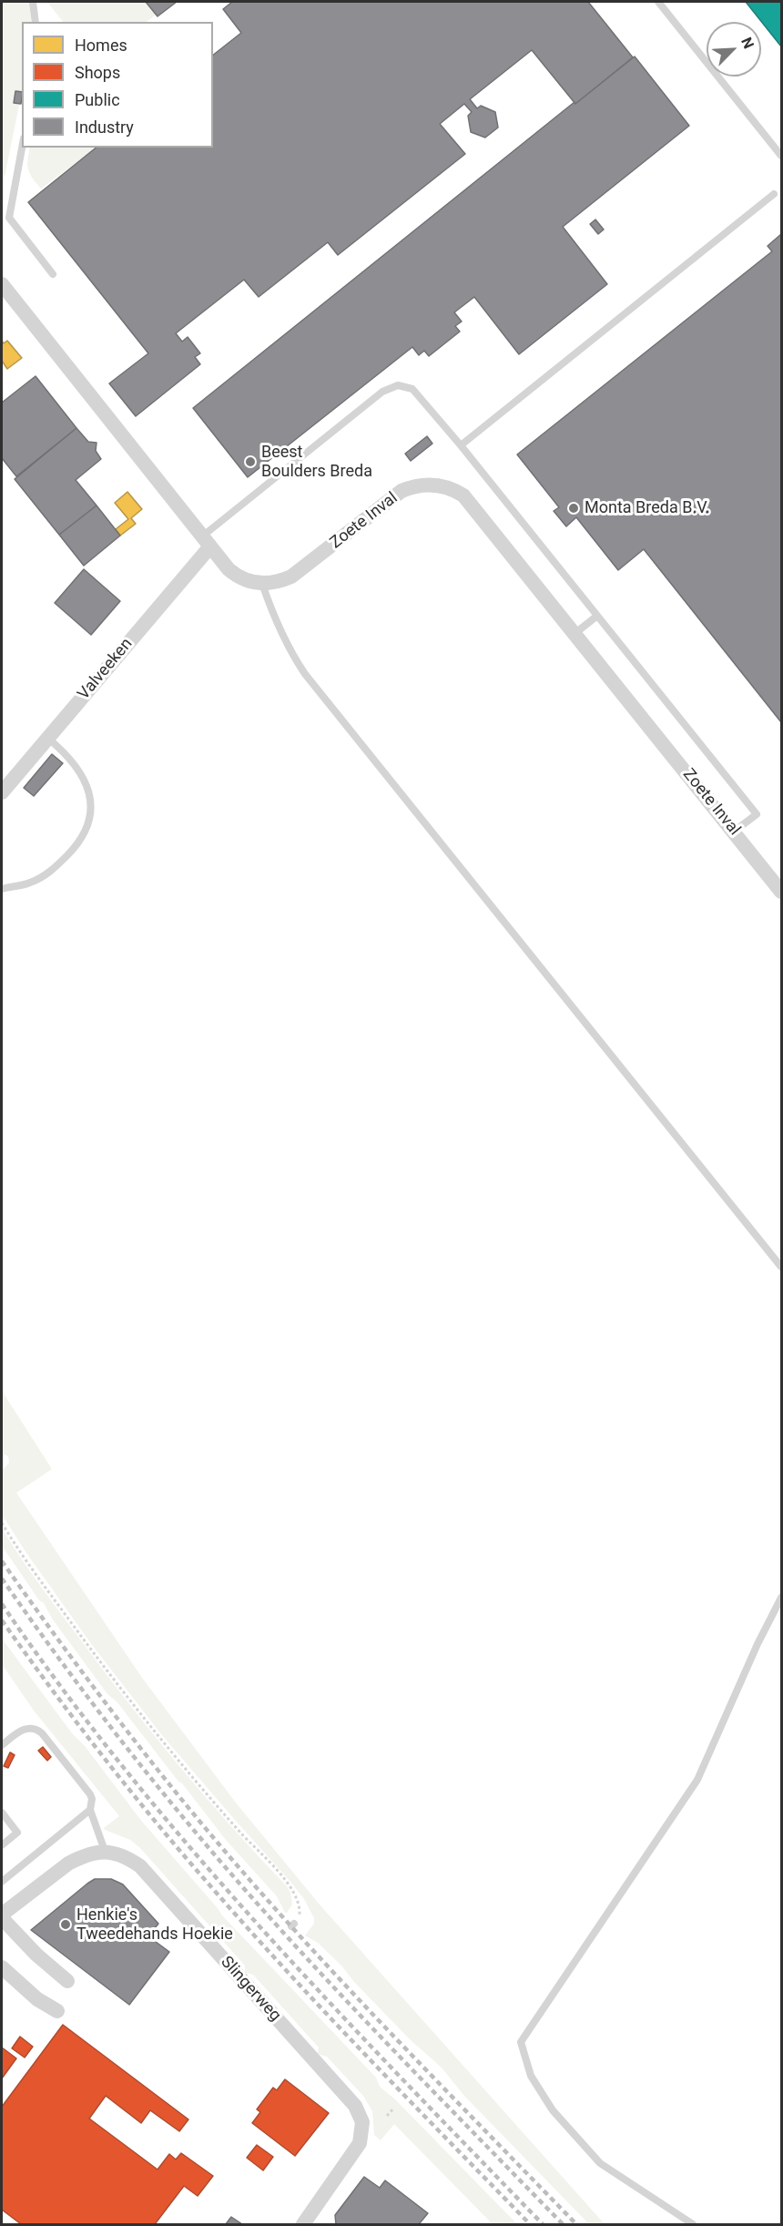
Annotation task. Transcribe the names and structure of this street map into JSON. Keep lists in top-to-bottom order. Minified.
{"streets":{"street":["Zoete Inval","Valveeken","Slingerweg"]},"places":["Beest Boulders Breda","Monta Breda B.V.","Henkie's Tweedehands Hoekie"],"legend":["Homes","Shops","Public","Industry"],"north":"top right"}
